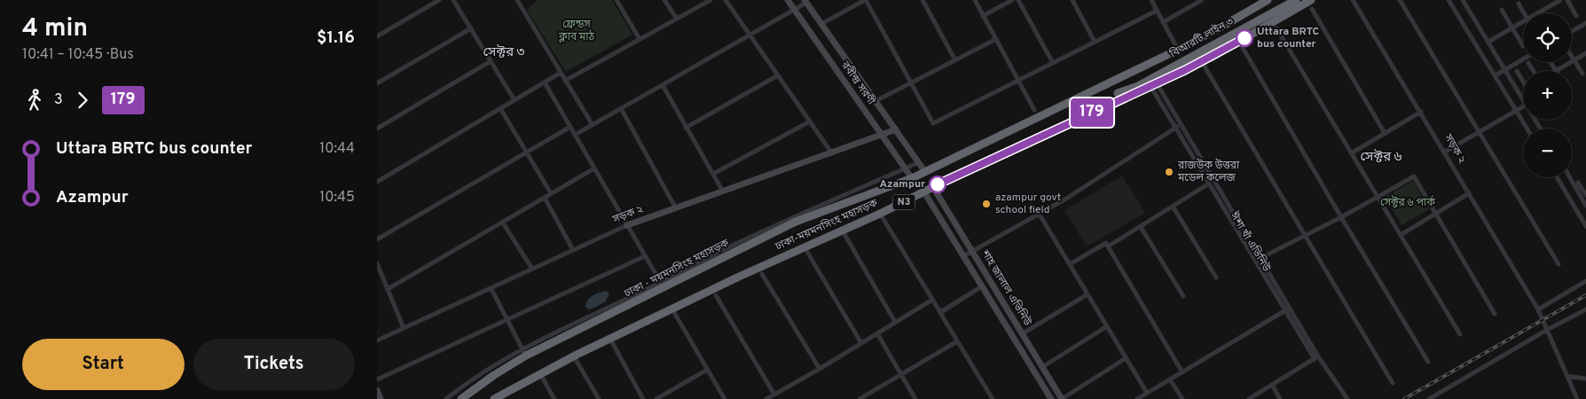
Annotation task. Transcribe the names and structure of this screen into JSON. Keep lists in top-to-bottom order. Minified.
{"streets":{"highway":["বিআরটি লাইন ৩","N3","ঢাকা-ময়মনসিংহ মহাসড়ক","ঢাকা - ময়মনসিংহ মহাসড়ক"],"street":["রবীন্দ্র সরণী","সড়ক ২","ঈশা খাঁ এভিনিউ","শাহ জালাল এভিনিউ"]},"crossings":[["বিআরটি লাইন ৩","ঢাকা-ময়মনসিংহ মহাসড়ক"],["রবীন্দ্র সরণী","সড়ক ২"],["রবীন্দ্র সরণী","N3"],["রবীন্দ্র সরণী","ঢাকা - ময়মনসিংহ মহাসড়ক"],["N3","ঢাকা - ময়মনসিংহ মহাসড়ক"],["ঢাকা-ময়মনসিংহ মহাসড়ক","ঈশা খাঁ এভিনিউ"],["ঢাকা-ময়মনসিংহ মহাসড়ক","শাহ জালাল এভিনিউ"]],"districts":["সেক্টর ৩","সেক্টর ৬"],"parks":["ফ্রেন্ডস ক্লাব মাঠ","সেক্টর ৬ পার্ক"],"places":["Uttara BRTC bus counter","রাজউক উত্তরা মডেল কলেজ","Azampur","azampur govt school field"],"lines":["bus line 179"],"page":{"heading":["4 min","10:41 – 10:45 · Bus","$1.16"],"on_map":"179","map_buttons":["+","−"],"legs":["3","179"],"list":[{"name":"Uttara BRTC bus counter","value":"10:44"},{"name":"Azampur","value":"10:45"}],"buttons":["Start","Tickets"]}}
